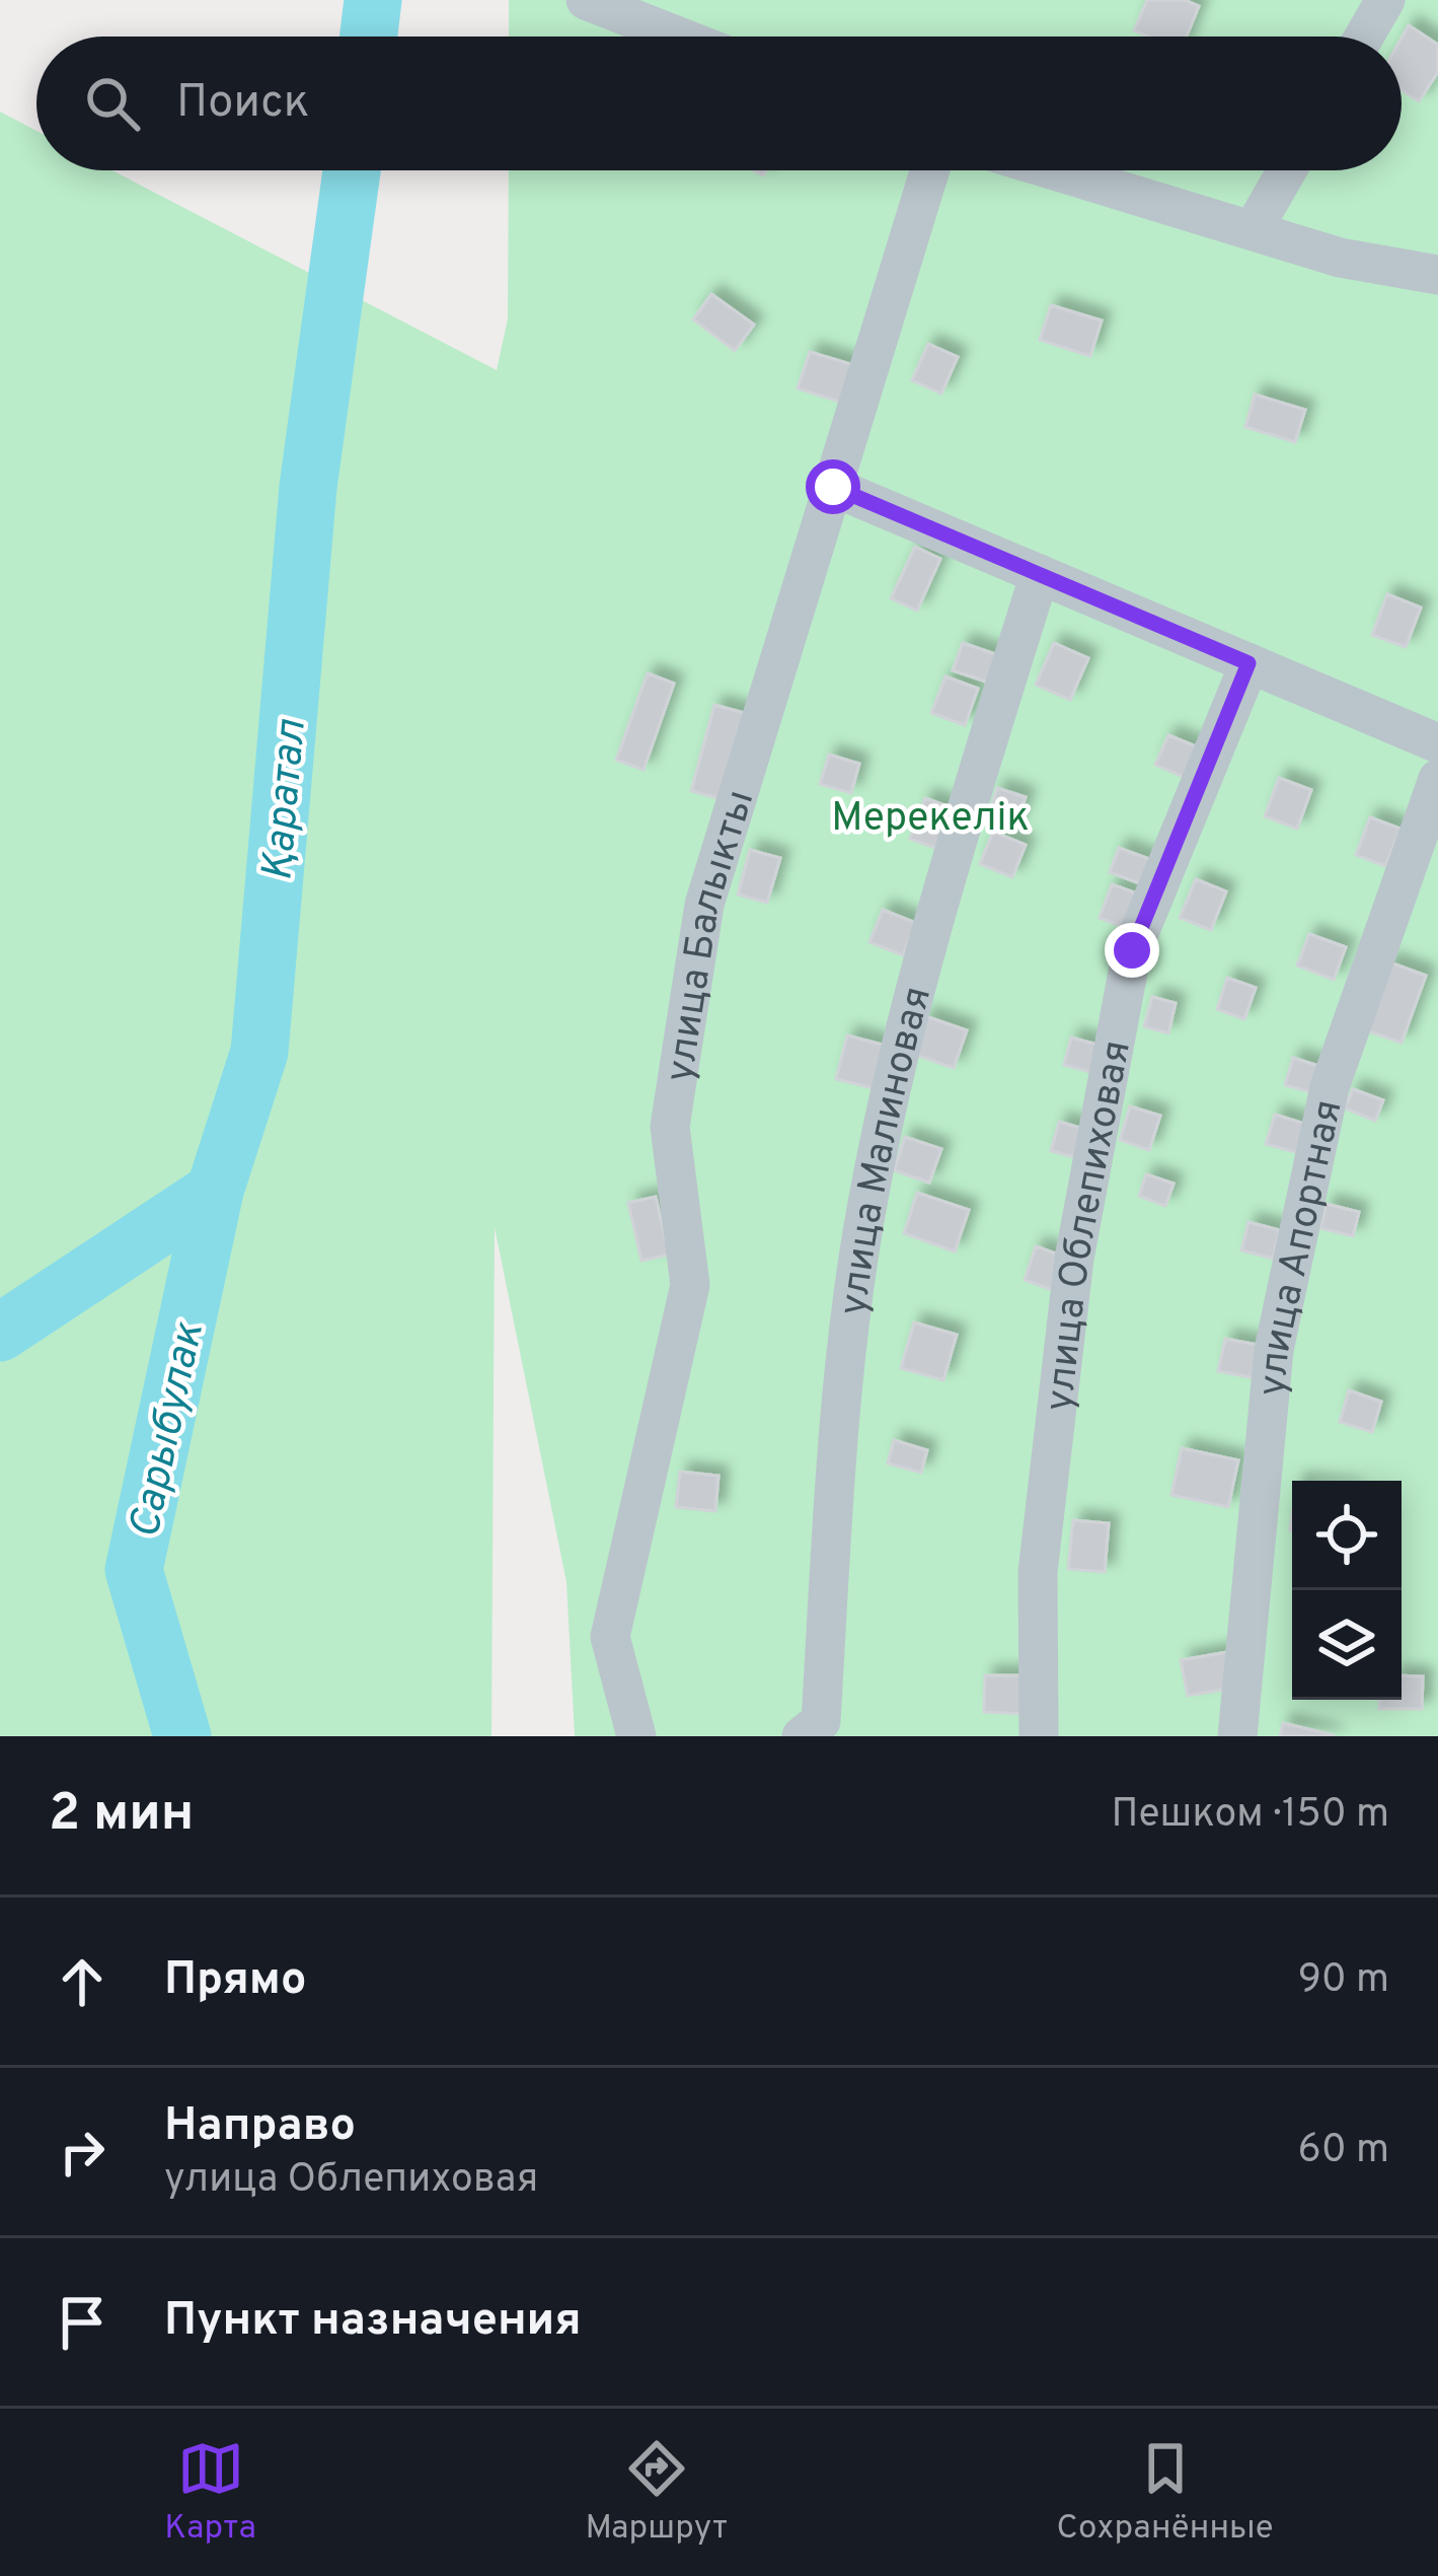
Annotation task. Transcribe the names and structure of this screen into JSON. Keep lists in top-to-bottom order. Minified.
{"streets":{"street":["улица Балыкты","улица Малиновая","улица Облепиховая","улица Апортная"]},"water":["Қаратал","Сарыбулак"],"parks":["Мерекелік"],"page":{"search":"Поиск","heading":["2 мин","Пешком · 150 m"],"list":[["Прямо","90 m"],["Направо","улица Облепиховая","60 m"],"Пункт назначения"],"nav":["Карта","Маршрут","Сохранённые"]}}
